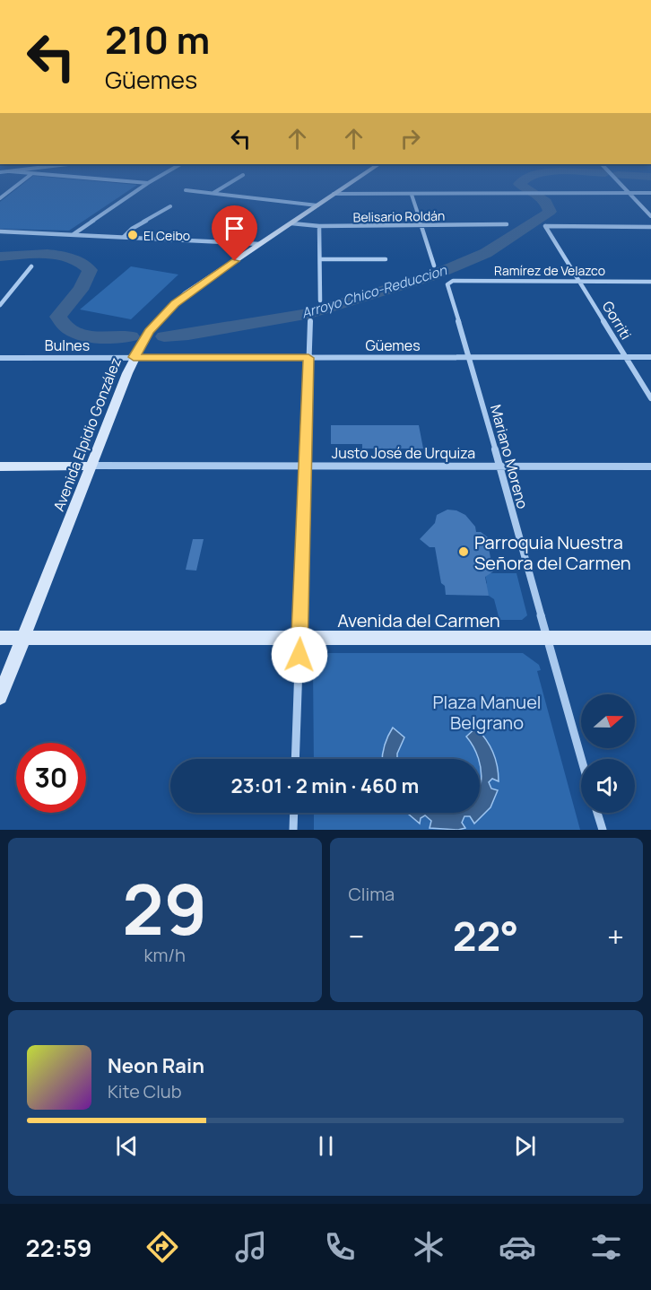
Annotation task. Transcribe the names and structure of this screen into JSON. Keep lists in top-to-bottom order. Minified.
{"streets":{"main road":["Avenida Elpidio González","Avenida del Carmen"],"street":["Belisario Roldán","Ramírez de Velazco","Gorriti","Bulnes","Güemes","Justo José de Urquiza","Mariano Moreno"]},"crossings":[["Belisario Roldán","Avenida Elpidio González"],["Ramírez de Velazco","Gorriti"],["Ramírez de Velazco","Mariano Moreno"],["Gorriti","Güemes"],["Bulnes","Güemes"],["Bulnes","Avenida Elpidio González"],["Güemes","Avenida Elpidio González"],["Güemes","Mariano Moreno"],["Avenida Elpidio González","Justo José de Urquiza"],["Avenida Elpidio González","Avenida del Carmen"],["Justo José de Urquiza","Mariano Moreno"],["Mariano Moreno","Avenida del Carmen"]],"water":["Arroyo Chico-Reduccion"],"parks":["Plaza Manuel Belgrano"],"places":["El Ceibo","Parroquia Nuestra Señora del Carmen"],"north":"right","page":{"turn":["210 m","Güemes"],"limit":"30","trip":"23:01 · 2 min · 460 m","tile":[["29","km/h"],"Clima"],"heat":["−","22°","+"],"song":["Neon Rain","Kite Club"],"tabs":"22:59"}}
